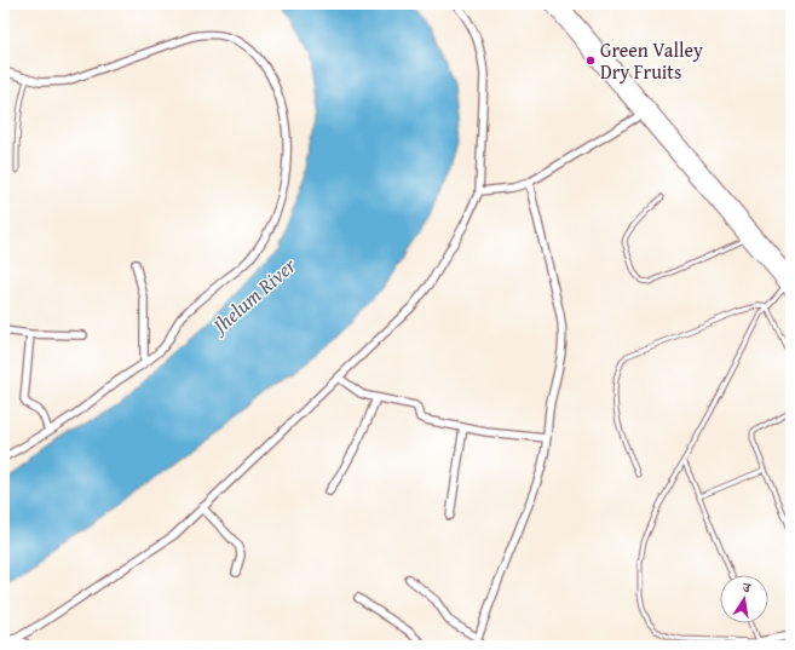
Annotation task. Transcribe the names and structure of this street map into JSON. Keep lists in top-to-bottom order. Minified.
{"water":["Jhelum River"],"places":["Green Valley Dry Fruits"],"north":"top"}
